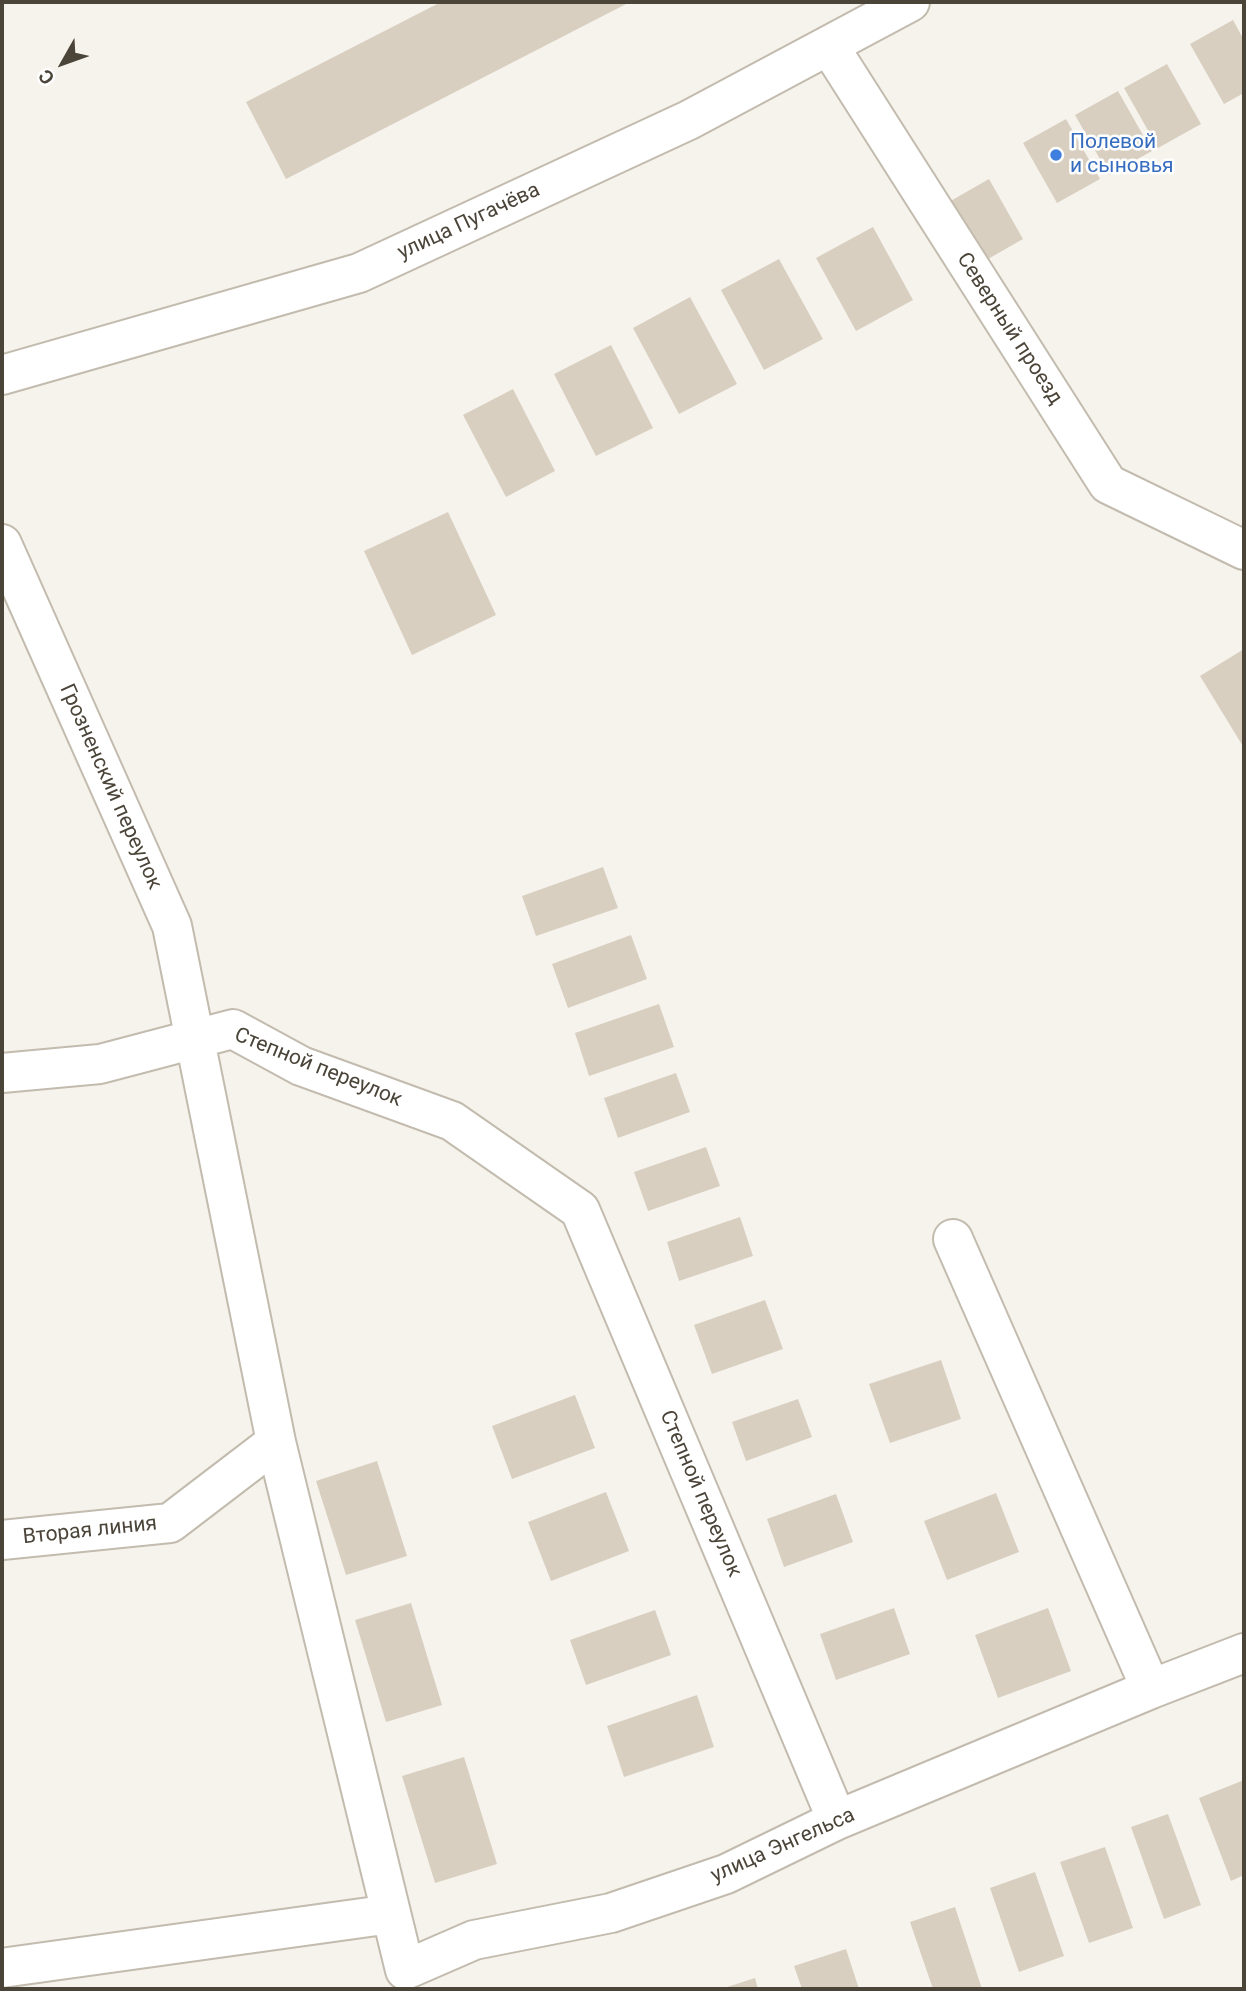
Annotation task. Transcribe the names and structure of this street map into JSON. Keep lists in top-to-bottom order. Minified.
{"streets":{"street":["улица Пугачёва","Северный проезд","Грозненский переулок","Степной переулок","Вторая линия","улица Энгельса"]},"crossings":[["улица Пугачёва","Северный проезд"],["Грозненский переулок","Степной переулок"],["Степной переулок","улица Энгельса"]],"places":["Полевой и сыновья"],"north":"bottom left"}
